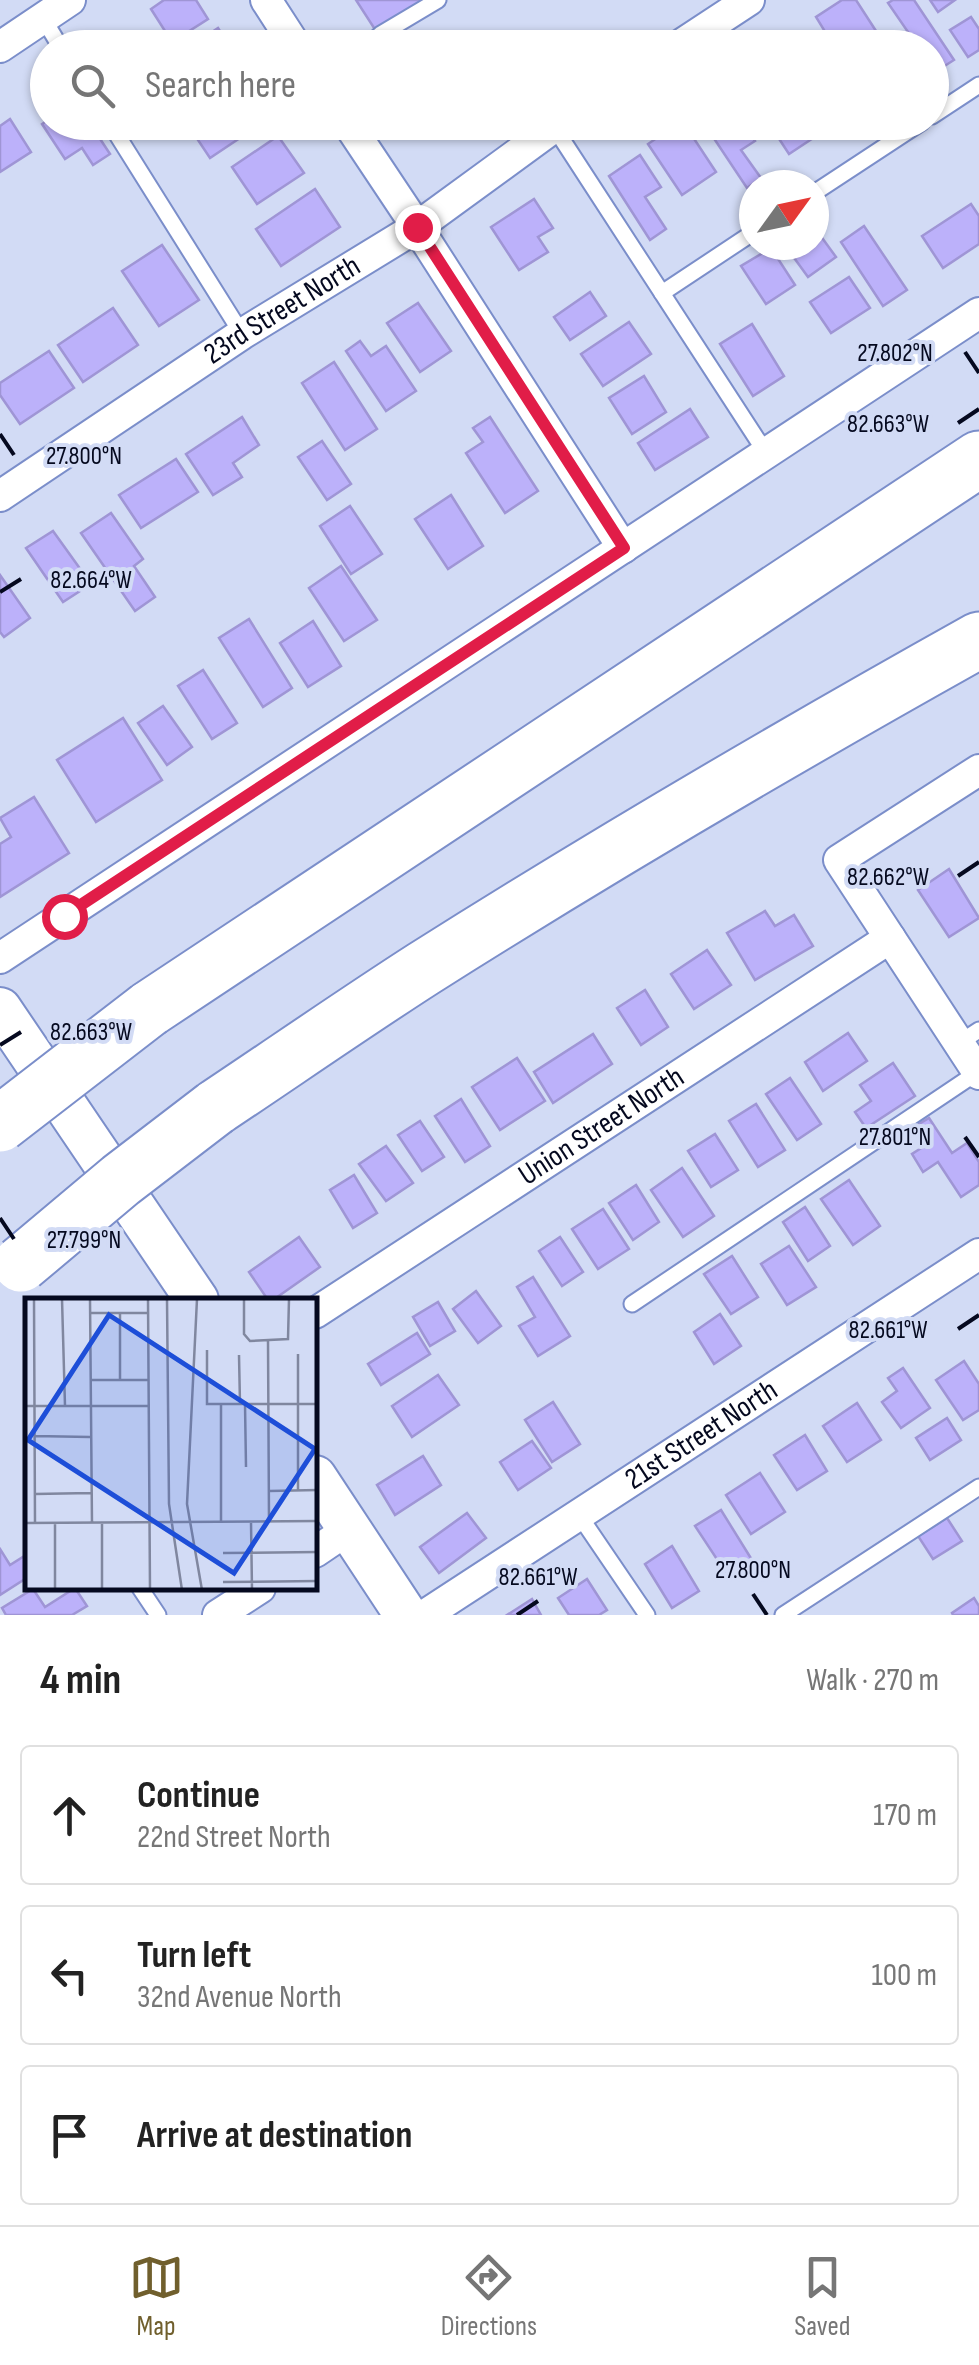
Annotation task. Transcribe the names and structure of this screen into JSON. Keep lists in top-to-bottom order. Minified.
{"streets":{"street":["23rd Street North","Union Street North","21st Street North"]},"north":"top right","page":{"search":"Search here","heading":["4 min","Walk · 270 m"],"list":[["Continue","22nd Street North","170 m"],["Turn left","32nd Avenue North","100 m"],"Arrive at destination"],"nav":["Map","Directions","Saved"]},"coordinates":["27.802°N","82.663°W","27.800°N","82.664°W","82.662°W","27.801°N","27.799°N","82.661°W"]}
